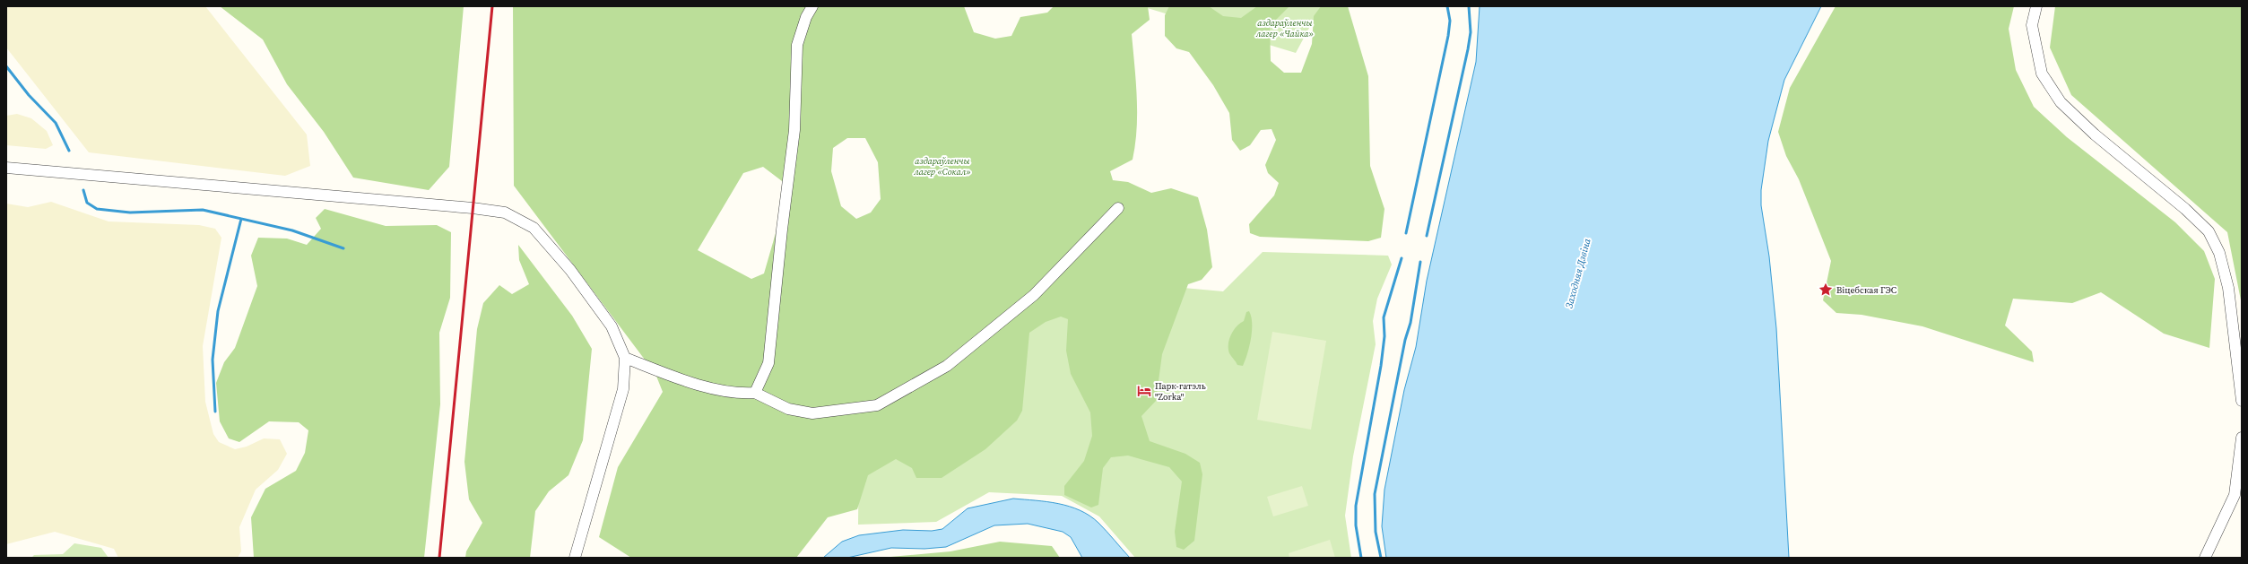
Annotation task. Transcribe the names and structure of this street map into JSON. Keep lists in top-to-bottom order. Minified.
{"water":["Заходняя Дзвіна"],"parks":["аздараўленчы лагер «Чайка»","аздараўленчы лагер «Сокал»"],"places":{"place":["Віцебская ГЭС"],"hotel":["Парк-гатэль \"Zorka\""]}}
